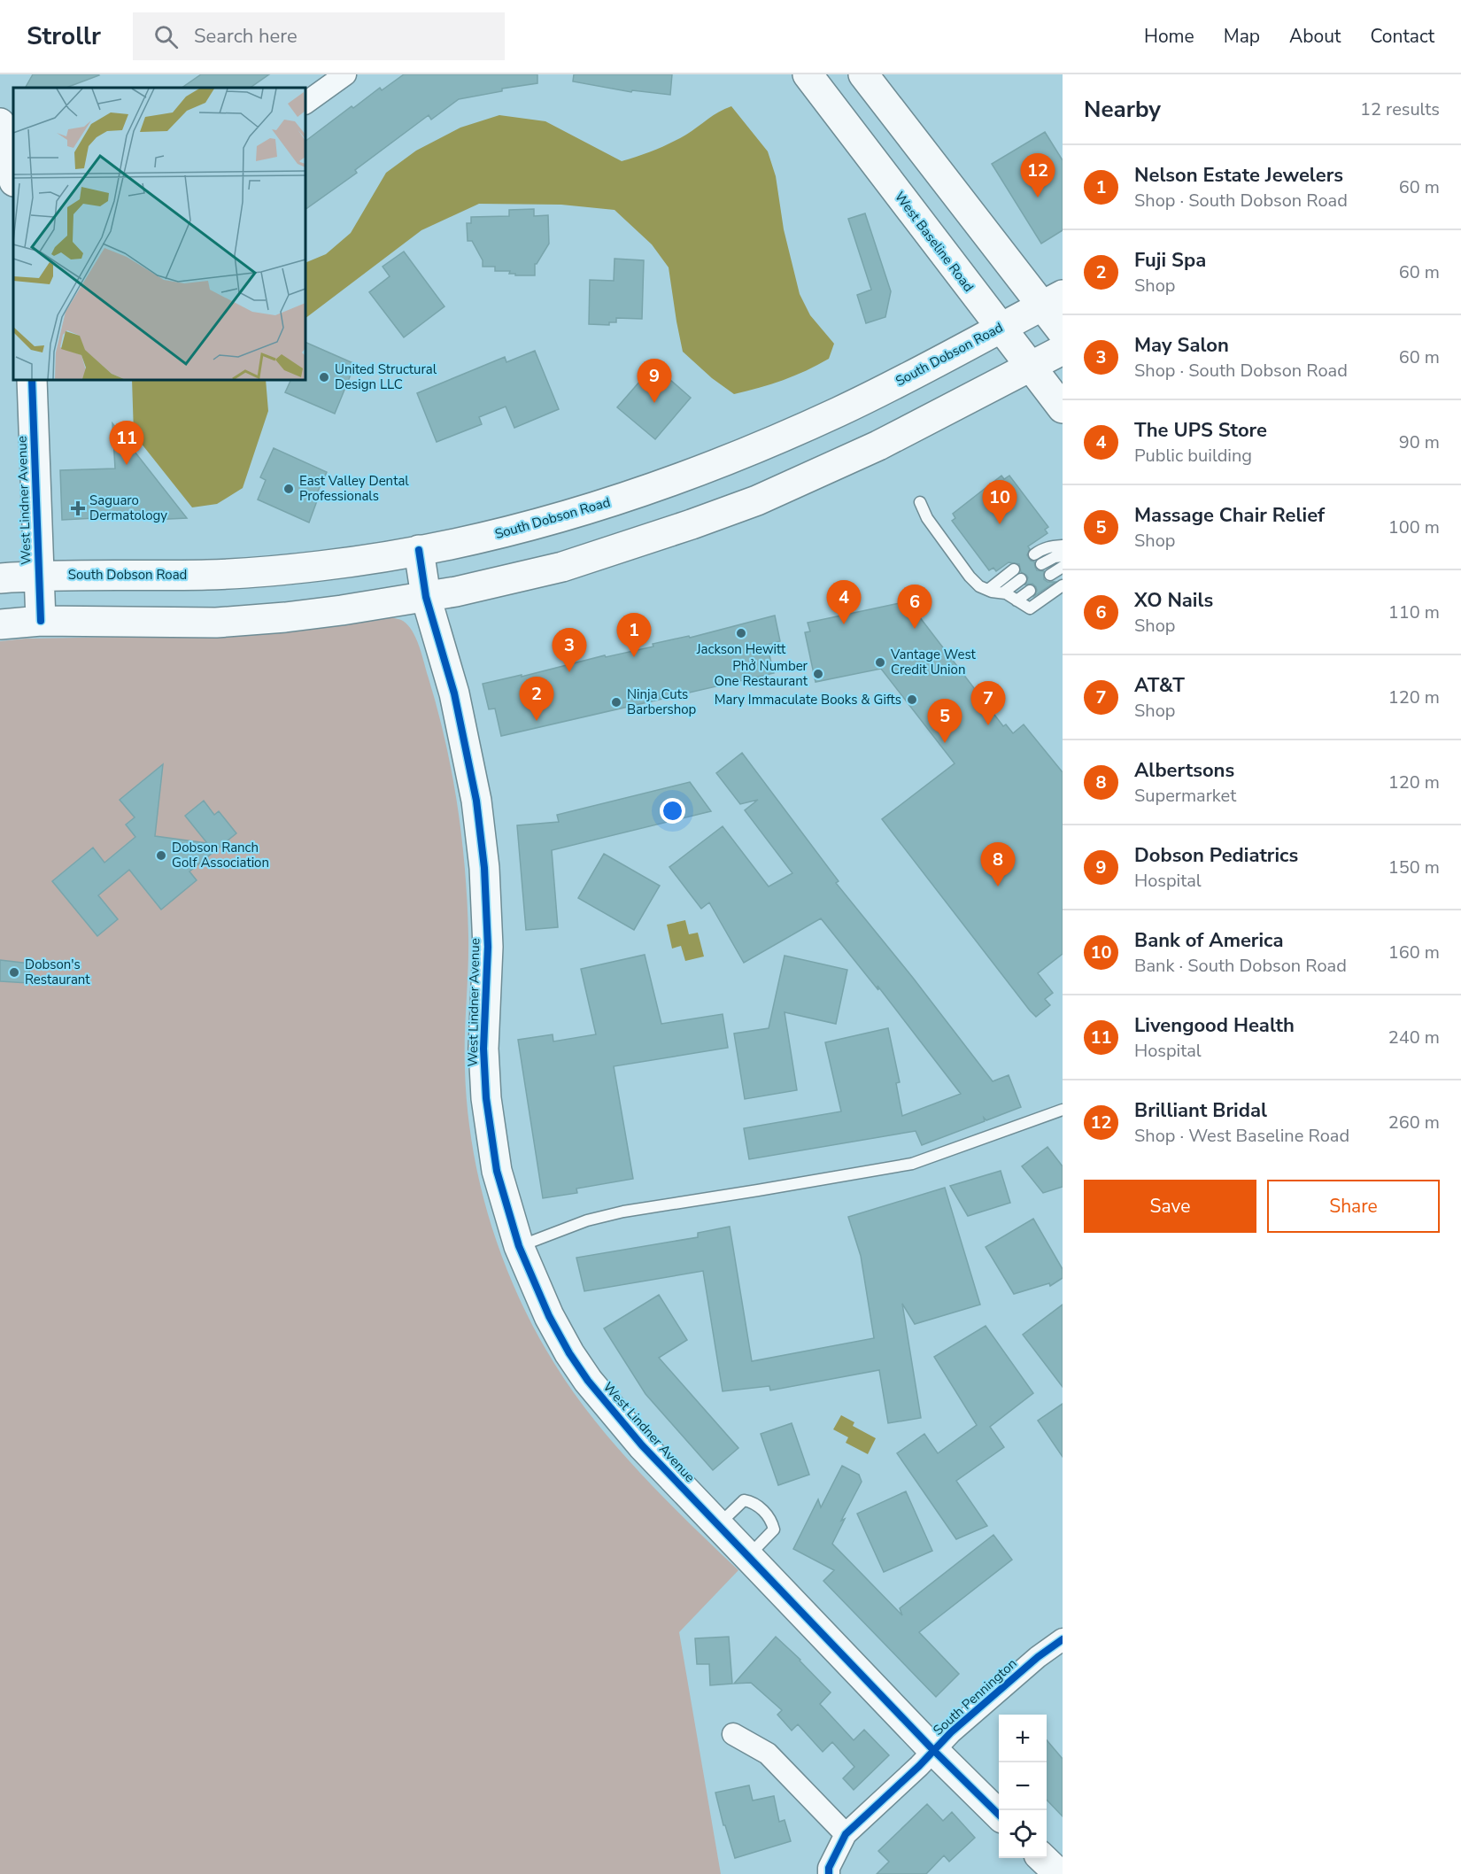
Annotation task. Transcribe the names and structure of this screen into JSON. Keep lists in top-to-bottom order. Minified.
{"streets":{"main road":["West Baseline Road","South Dobson Road","West Lindner Avenue"],"street":["South Pennington"]},"crossings":[["West Baseline Road","South Dobson Road"],["South Dobson Road","West Lindner Avenue"],["West Lindner Avenue","South Pennington"]],"places":{"other":["United Structural Design LLC","East Valley Dental Professionals","Jackson Hewitt","Vantage West Credit Union","Phở Number One Restaurant","Mary Immaculate Books & Gifts","Ninja Cuts Barbershop","Dobson Ranch Golf Association","Dobson's Restaurant"],"health":["Saguaro Dermatology"]},"page":{"header":"Strollr","search":"Search here","nav":["Home","Map","About","Contact"],"heading":["Nearby","12 results"],"list":[{"mark":"1","name":"Nelson Estate Jewelers","note":"Shop · South Dobson Road","value":"60 m"},{"mark":"2","name":"Fuji Spa","note":"Shop","value":"60 m"},{"mark":"3","name":"May Salon","note":"Shop · South Dobson Road","value":"60 m"},{"mark":"4","name":"The UPS Store","note":"Public building","value":"90 m"},{"mark":"5","name":"Massage Chair Relief","note":"Shop","value":"100 m"},{"mark":"6","name":"XO Nails","note":"Shop","value":"110 m"},{"mark":"7","name":"AT&T","note":"Shop","value":"120 m"},{"mark":"8","name":"Albertsons","note":"Supermarket","value":"120 m"},{"mark":"9","name":"Dobson Pediatrics","note":"Hospital","value":"150 m"},{"mark":"10","name":"Bank of America","note":"Bank · South Dobson Road","value":"160 m"},{"mark":"11","name":"Livengood Health","note":"Hospital","value":"240 m"},{"mark":"12","name":"Brilliant Bridal","note":"Shop · West Baseline Road","value":"260 m"}],"pins":["12","9","11","10","4","6","1","3","2","7","5","8"],"buttons":["Save","Share"],"map_buttons":["+","−"]}}
